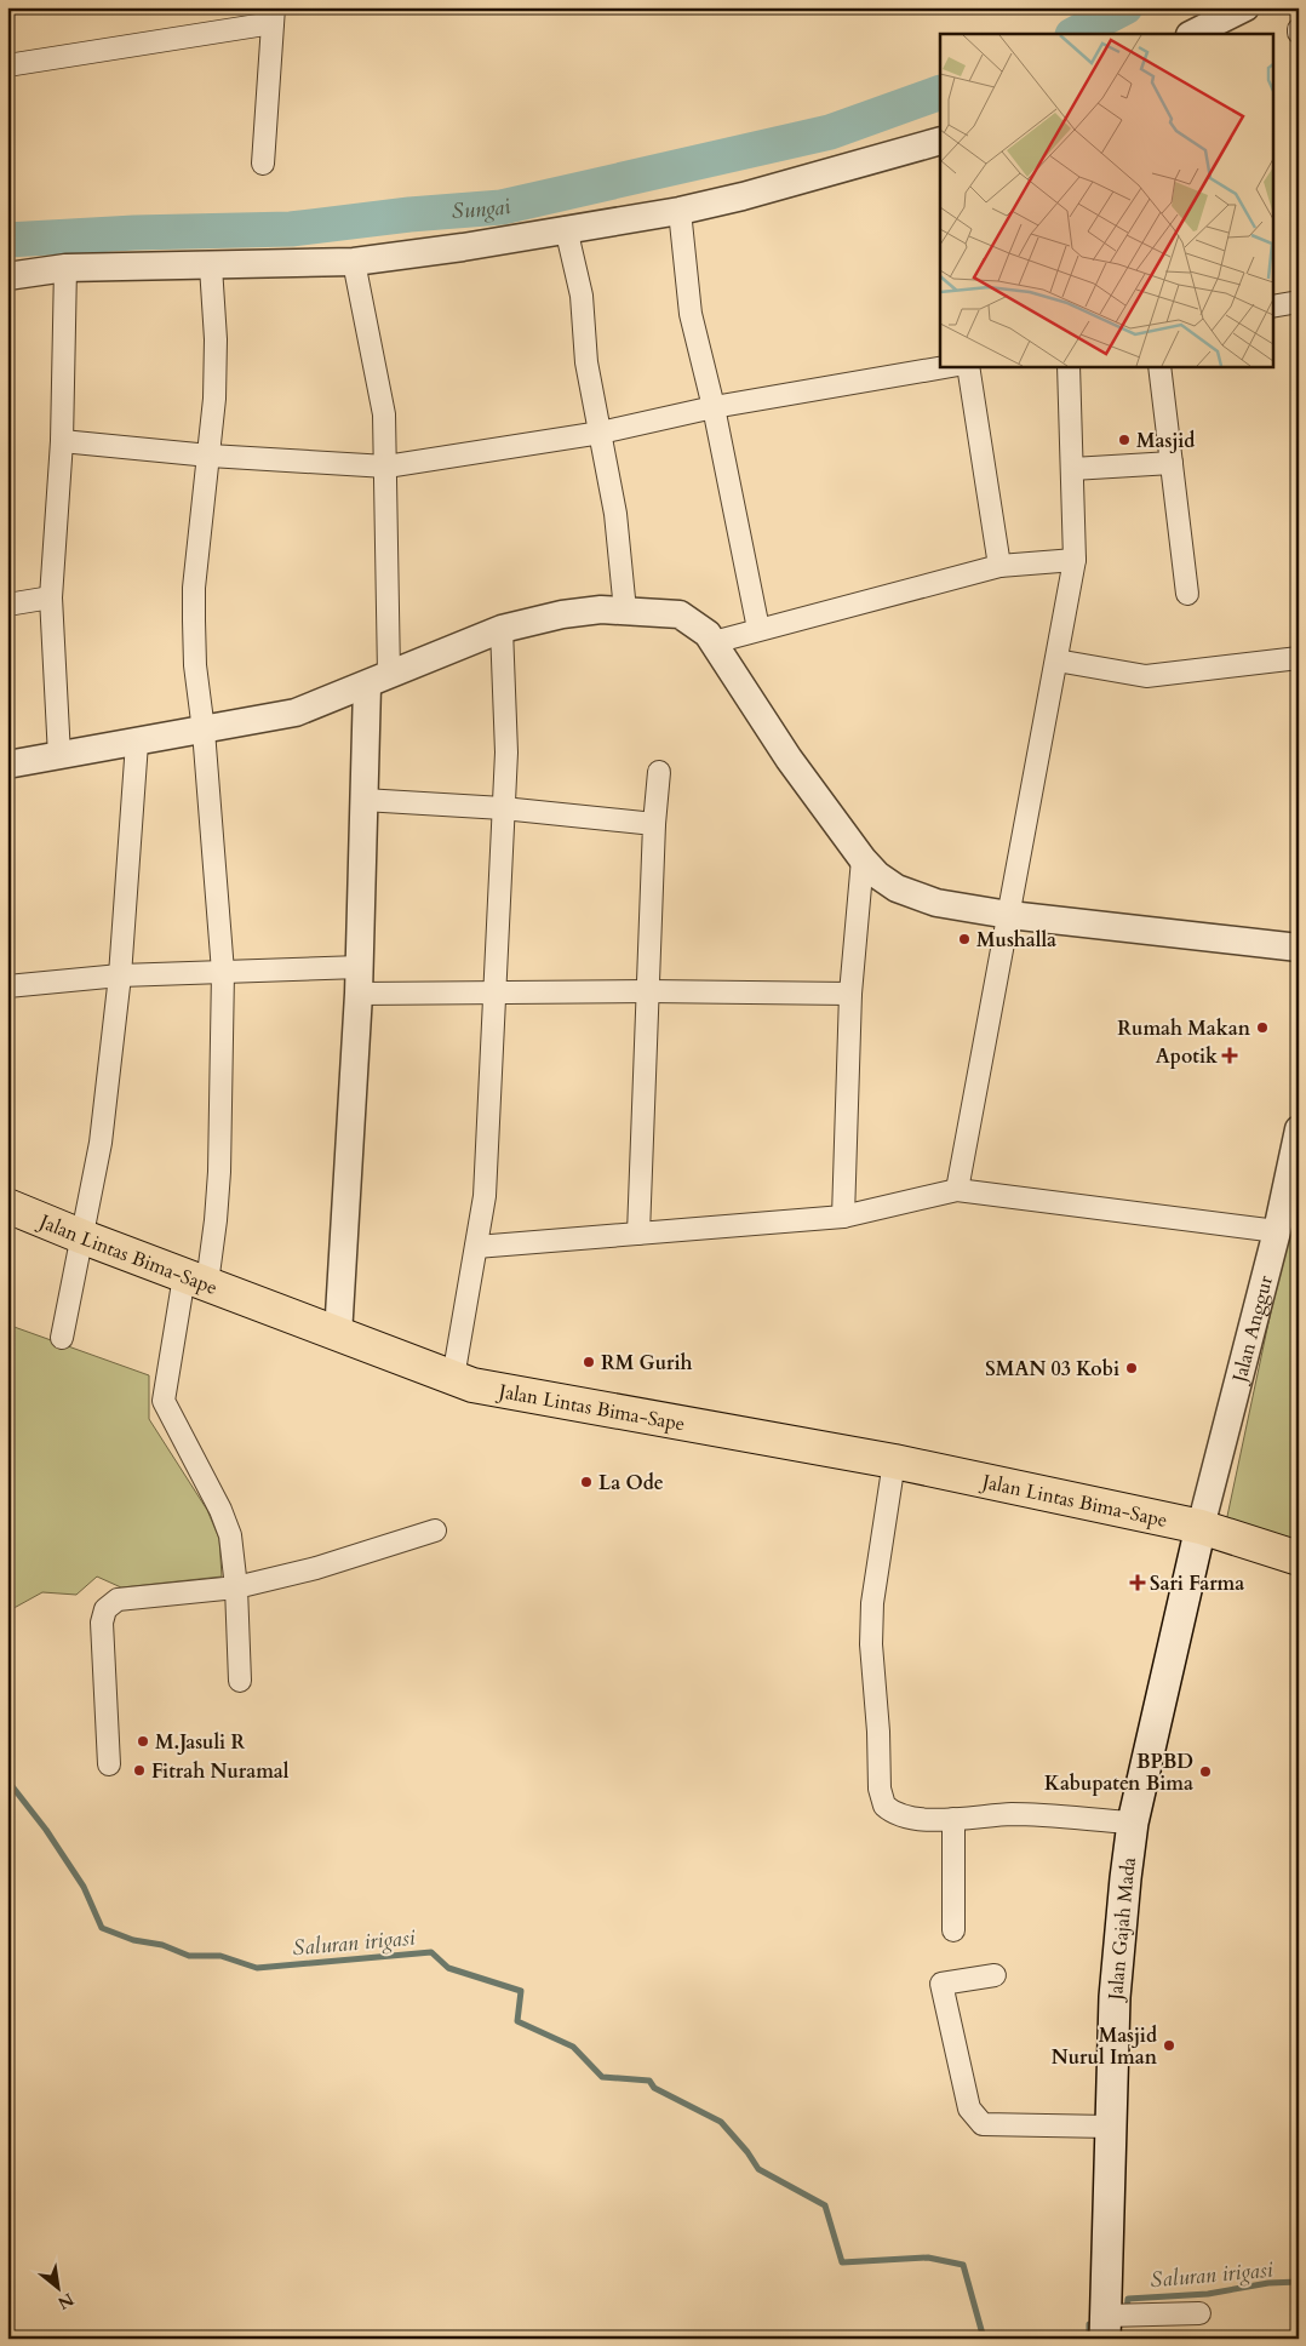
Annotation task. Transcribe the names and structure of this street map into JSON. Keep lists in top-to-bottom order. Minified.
{"streets":{"highway":["Jalan Lintas Bima-Sape"],"main road":["Jalan Gajah Mada"],"street":["Jalan Anggur"]},"crossings":[["Jalan Lintas Bima-Sape","Jalan Anggur"],["Jalan Lintas Bima-Sape","Jalan Gajah Mada"],["Jalan Anggur","Jalan Gajah Mada"]],"water":["Sungai","Saluran irigasi"],"places":{"other":["Masjid","Mushalla","Rumah Makan","RM Gurih","SMAN 03 Kobi","La Ode","M.Jasuli R","Fitrah Nuramal","BPBD Kabupaten Bima","Masjid Nurul Iman"],"health":["Apotik","Sari Farma"]},"north":"bottom right"}
